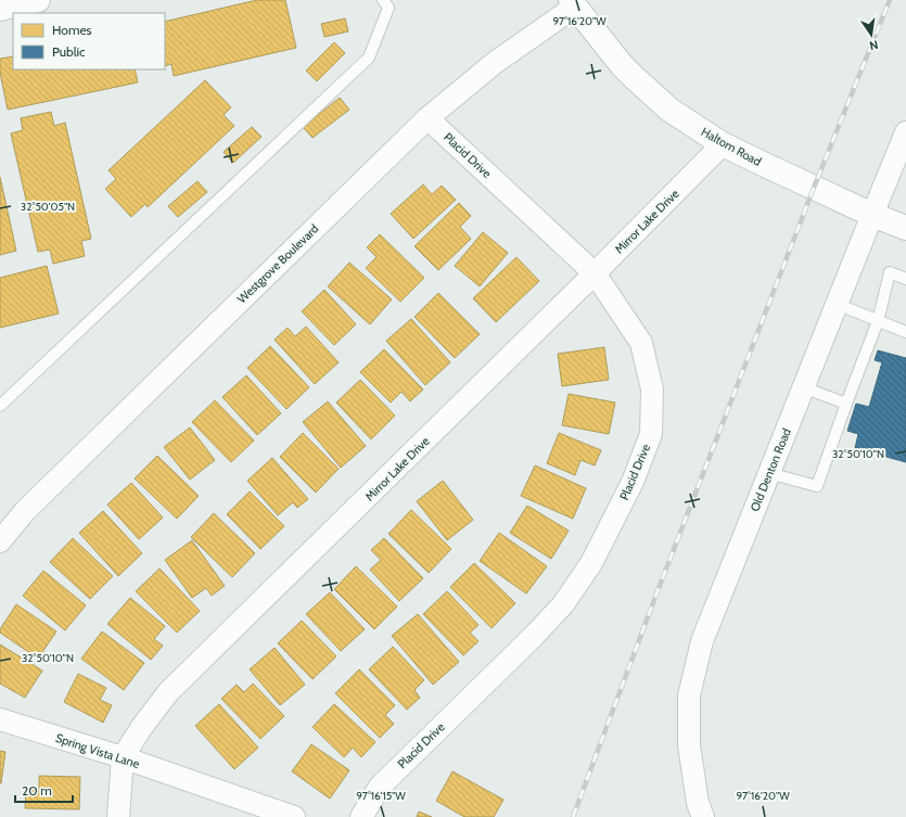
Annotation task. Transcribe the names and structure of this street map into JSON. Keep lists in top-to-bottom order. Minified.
{"streets":{"main road":["Haltom Road"],"street":["Placid Drive","Mirror Lake Drive","Westgrove Boulevard","Old Denton Road","Spring Vista Lane"]},"crossings":[["Haltom Road","Mirror Lake Drive"],["Haltom Road","Westgrove Boulevard"],["Haltom Road","Old Denton Road"],["Placid Drive","Mirror Lake Drive"],["Placid Drive","Westgrove Boulevard"],["Mirror Lake Drive","Spring Vista Lane"]],"legend":["Homes","Public"],"scale_bar":"20 m","north":"bottom","coordinates":["97°16'20\"W","32°50'05\"N","32°50'10\"N","97°16'15\"W"]}
